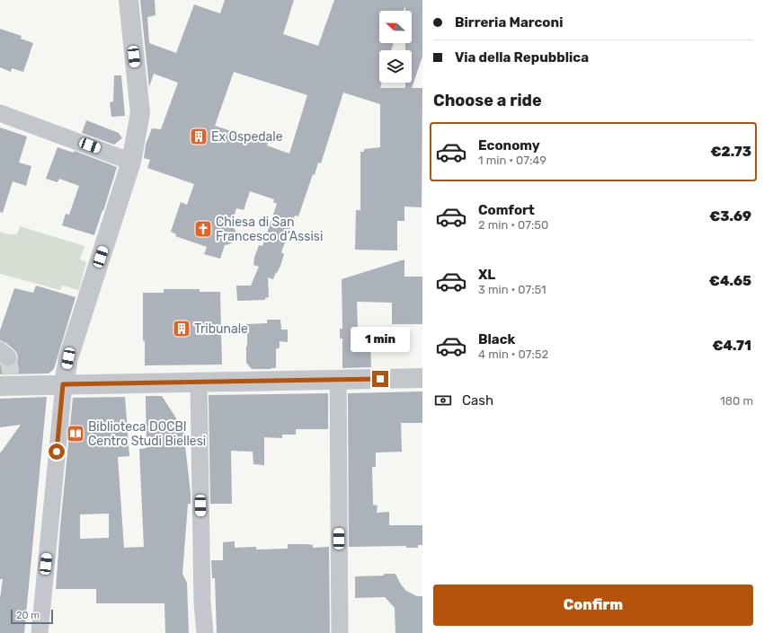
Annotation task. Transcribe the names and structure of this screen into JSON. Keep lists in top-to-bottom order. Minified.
{"places":{"building":["Ex Ospedale","Tribunale"],"church":["Chiesa di San Francesco d’Assisi"],"library":["Biblioteca DOCBI Centro Studi Biellesi"]},"scale_bar":"20 m","north":"left","page":{"banner":["Birreria Marconi","Via della Repubblica"],"heading":"Choose a ride","list":[{"name":"Economy","note":"1 min · 07:49","value":"€2.73"},{"name":"Comfort","note":"2 min · 07:50","value":"€3.69"},{"name":"XL","note":"3 min · 07:51","value":"€4.65"},{"name":"Black","note":"4 min · 07:52","value":"€4.71"}],"bubble":"1 min","pay":["Cash","180 m"],"buttons":"Confirm","scale":"20 m"}}
